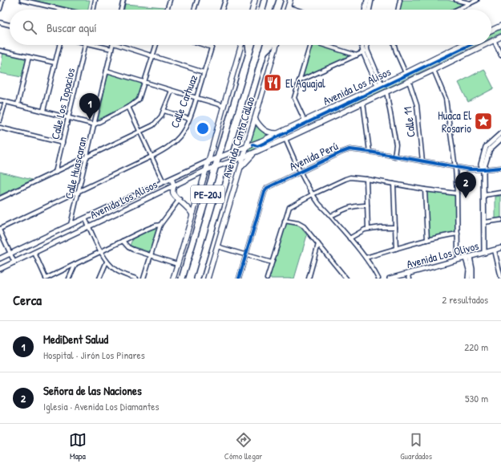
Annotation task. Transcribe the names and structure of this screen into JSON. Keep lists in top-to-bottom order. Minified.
{"streets":{"highway":["Avenida Canta Callao","PE-20J"],"main road":["Avenida Los Alisos"],"street":["Calle Carhuaz","Calle Los Topacios","Calle 11","Avenida Perú","Calle Huascaran","Avenida Los Olivos"]},"crossings":[["Avenida Los Alisos","Calle 11"],["Avenida Los Alisos","Avenida Canta Callao"],["Avenida Los Alisos","Calle Huascaran"],["Calle Carhuaz","Calle Huascaran"],["Calle 11","Avenida Perú"]],"places":{"restaurant":["El Aguajal"],"place":["Huaca El Rosario"]},"page":{"search":"Buscar aquí","pins":["1","2"],"heading":["Cerca","2 resultados"],"list":[{"mark":"1","name":"MediDent Salud","note":"Hospital · Jirón Los Pinares","value":"220 m"},{"mark":"2","name":"Señora de las Naciones","note":"Iglesia · Avenida Los Diamantes","value":"530 m"}],"nav":["Mapa","Cómo llegar","Guardados"]}}
